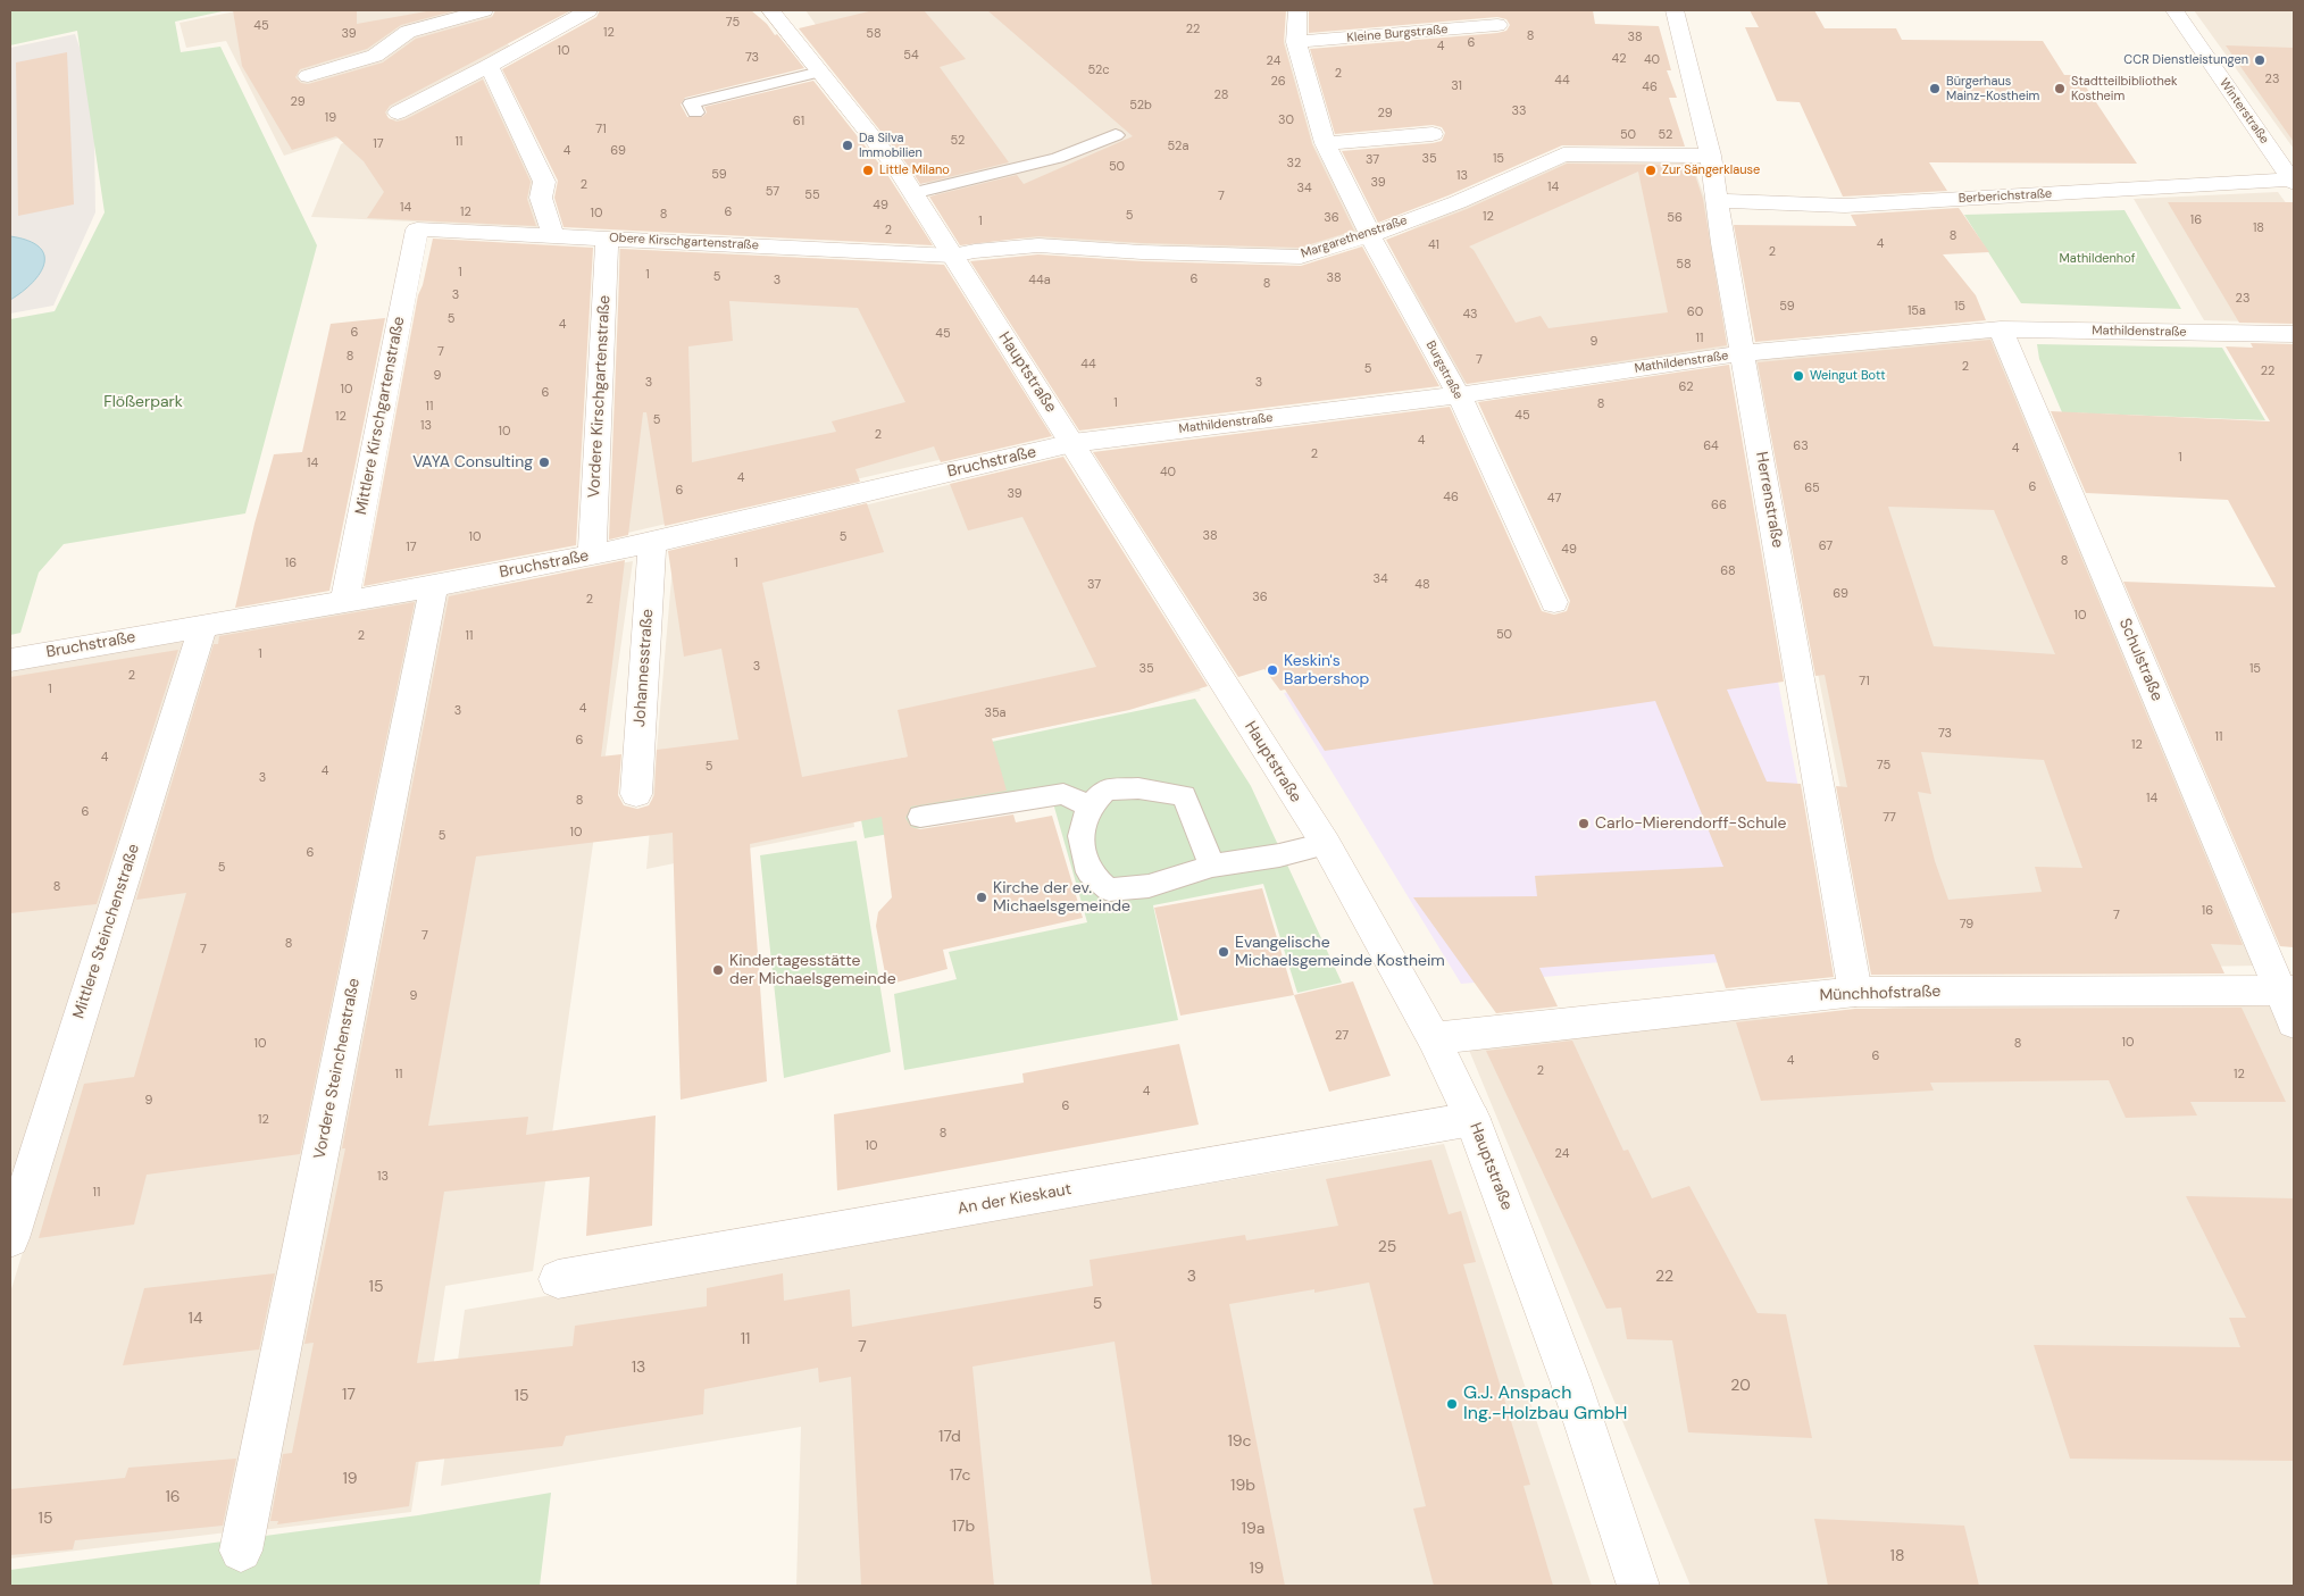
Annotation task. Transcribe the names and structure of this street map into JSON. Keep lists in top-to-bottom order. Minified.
{"streets":{"street":["Kleine Burgstraße","Winterstraße","Berberichstraße","Margarethenstraße","Obere Kirschgartenstraße","Mathildenstraße","Burgstraße","Hauptstraße","Vordere Kirschgartenstraße","Mittlere Kirschgartenstraße","Bruchstraße","Herrenstraße","Schulstraße","Johannesstraße","Mittlere Steinchenstraße","Münchhofstraße","Vordere Steinchenstraße","An der Kieskaut"]},"crossings":[["Kleine Burgstraße","Burgstraße"],["Winterstraße","Berberichstraße"],["Berberichstraße","Herrenstraße"],["Margarethenstraße","Obere Kirschgartenstraße"],["Margarethenstraße","Burgstraße"],["Margarethenstraße","Hauptstraße"],["Margarethenstraße","Herrenstraße"],["Obere Kirschgartenstraße","Hauptstraße"],["Obere Kirschgartenstraße","Vordere Kirschgartenstraße"],["Obere Kirschgartenstraße","Mittlere Kirschgartenstraße"],["Mathildenstraße","Burgstraße"],["Mathildenstraße","Hauptstraße"],["Mathildenstraße","Bruchstraße"],["Mathildenstraße","Herrenstraße"],["Mathildenstraße","Schulstraße"],["Hauptstraße","Bruchstraße"],["Hauptstraße","Münchhofstraße"],["Hauptstraße","An der Kieskaut"],["Vordere Kirschgartenstraße","Bruchstraße"],["Mittlere Kirschgartenstraße","Bruchstraße"],["Bruchstraße","Johannesstraße"],["Bruchstraße","Mittlere Steinchenstraße"],["Bruchstraße","Vordere Steinchenstraße"],["Herrenstraße","Münchhofstraße"],["Schulstraße","Münchhofstraße"]],"parks":["Mathildenhof","Flößerpark"],"places":["CCR Dienstleistungen","Bürgerhaus Mainz-Kostheim","Stadtteilbibliothek Kostheim","Da Silva Immobilien","Little Milano","Zur Sängerklause","Weingut Bott","VAYA Consulting","Keskin's Barbershop","Carlo-Mierendorff-Schule","Kirche der ev. Michaelsgemeinde","Evangelische Michaelsgemeinde Kostheim","Kindertagesstätte der Michaelsgemeinde","G.J. Anspach Ing.-Holzbau GmbH"],"house_numbers":["75","45","22","12","39","58","8","38","6","4","10","54","73","42","40","24","52c","2","23","44","26","31","46","28","29","52b","33","29","19","30","61","71","50","52","52","11","17","52a","4","69","35","15","37","32","50","59","13","39","2","14","34","57","55","7","49","14","12","6","10","8","5","12","36","56","16","1","18","2","8","4","41","2","58","1","1","5","38","6","3","44a","8","3","23","59","15","15a","60","43","5","4","6","45","11","9","7","8","7","44","2","5","22","9","3","3","62","10","6","1","8","11","45","12","5","13","10","2","4","64","63","4","2","1","14","40","4","6","65","6","39","46","47","66","38","10","5","67","17","49","8","16","1","68","34","37","48","69","36","2","10","50","2","11","1","3","35","15","2","71","1","4","3","35a","73","11","6","12","4","75","5","4","3","14","8","6","77","10","5","6","5","8","16","7","79","7","8","7","9","27","10","10","8","6","4","2","11","12","4","9","6","12","8","10","24","13","11","25","3","22","15","5","14","11","7","13","20","17","15","17d","19c","17c","19","19b","16","15","17b","19a","18","19"]}
